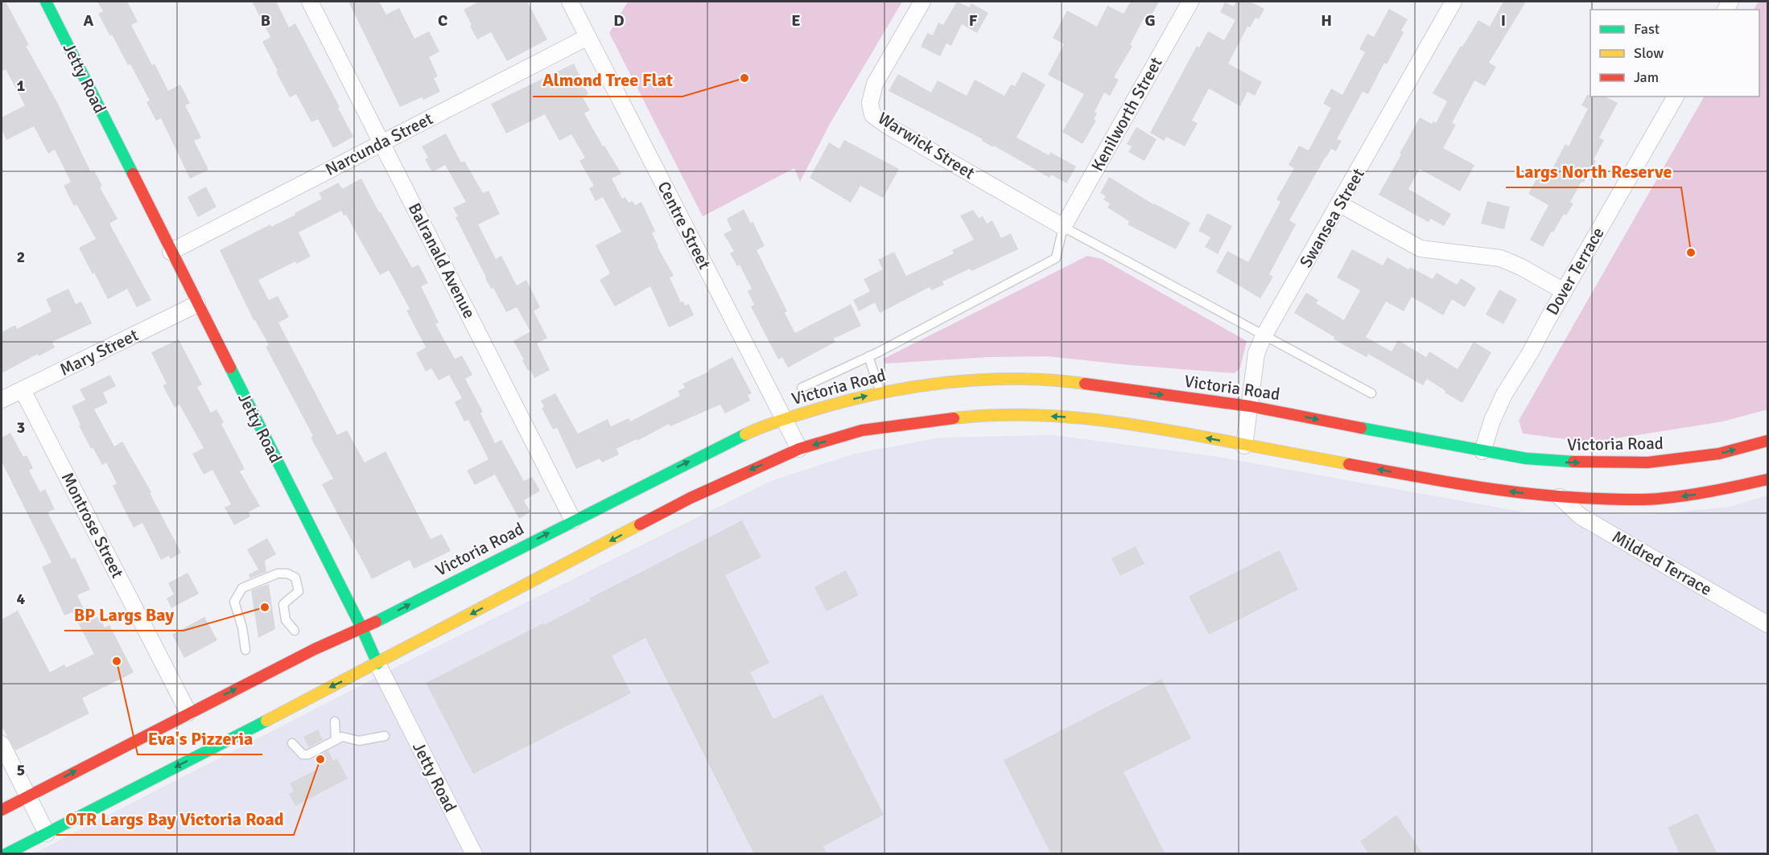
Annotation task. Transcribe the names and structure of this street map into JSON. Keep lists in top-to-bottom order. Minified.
{"streets":{"main road":["Jetty Road","Victoria Road"],"street":["Kenilworth Street","Narcunda Street","Warwick Street","Swansea Street","Centre Street","Balranald Avenue","Dover Terrace","Mary Street","Montrose Street","Mildred Terrace"]},"crossings":[["Jetty Road","Narcunda Street"],["Jetty Road","Mary Street"],["Jetty Road","Victoria Road"],["Kenilworth Street","Warwick Street"],["Kenilworth Street","Victoria Road"],["Narcunda Street","Centre Street"],["Narcunda Street","Balranald Avenue"],["Warwick Street","Victoria Road"],["Swansea Street","Victoria Road"],["Centre Street","Victoria Road"],["Balranald Avenue","Victoria Road"],["Dover Terrace","Victoria Road"],["Mary Street","Montrose Street"],["Victoria Road","Montrose Street"]],"one_way":["Victoria Road"],"places":["Almond Tree Flat","Largs North Reserve","BP Largs Bay","Eva's Pizzeria","OTR Largs Bay Victoria Road"],"legend":["Fast","Slow","Jam"],"grid":{"columns":["A","B","C","D","E","F","G","H","I"],"rows":["1","2","3","4","5"]}}
